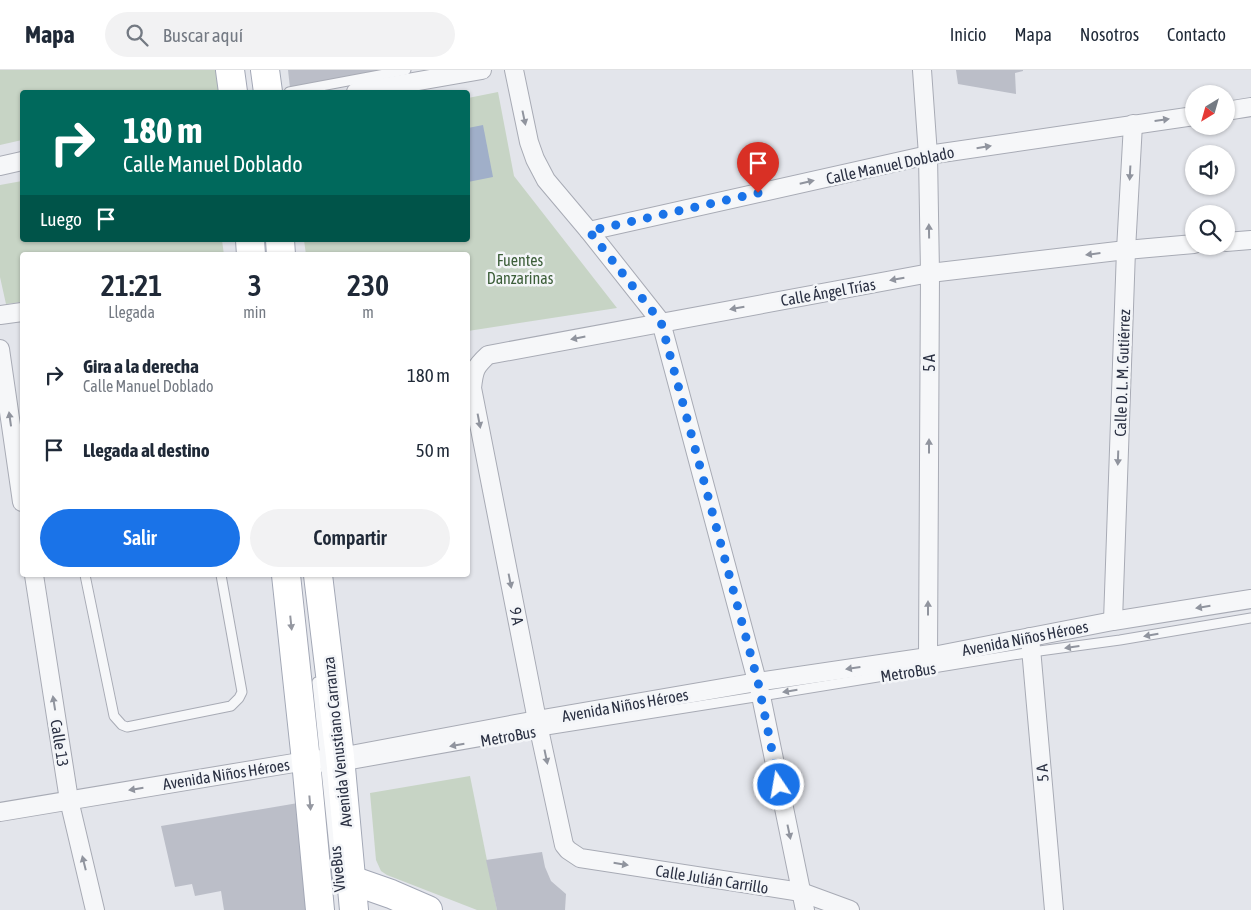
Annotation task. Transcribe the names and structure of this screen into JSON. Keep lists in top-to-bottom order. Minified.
{"streets":{"main road":["Avenida Venustiano Carranza"],"street":["Calle Manuel Doblado","Calle Ángel Trías","5 A","Calle D. L. M. Gutiérrez","9 A","Avenida Niños Héroes","Calle 13","Calle Julián Carrillo"],"lane":["MetroBus"]},"crossings":[["Calle Manuel Doblado","5 A"],["Calle Manuel Doblado","Calle D. L. M. Gutiérrez"],["Calle Ángel Trías","5 A"],["Calle Ángel Trías","Calle D. L. M. Gutiérrez"],["Calle Ángel Trías","9 A"],["5 A","Avenida Niños Héroes"],["5 A","MetroBus"],["Calle D. L. M. Gutiérrez","Avenida Niños Héroes"],["9 A","Avenida Niños Héroes"],["9 A","Calle Julián Carrillo"],["Avenida Niños Héroes","MetroBus"],["Avenida Niños Héroes","Avenida Venustiano Carranza"],["Avenida Niños Héroes","Calle 13"]],"one_way":["Calle Manuel Doblado","Calle Ángel Trías","5 A","Calle D. L. M. Gutiérrez","9 A","Avenida Niños Héroes","MetroBus","Calle 13","Calle Julián Carrillo"],"parks":["Fuentes Danzarinas"],"north":"bottom left","page":{"header":"Mapa","search":"Buscar aquí","nav":["Inicio","Mapa","Nosotros","Contacto"],"turn":["180 m","Calle Manuel Doblado"],"then":"Luego","eta":["21:21","Llegada","3","min","230","m"],"list":[{"name":"Gira a la derecha","note":"Calle Manuel Doblado","value":"180 m"},{"name":"Llegada al destino","value":"50 m"}],"buttons":["Salir","Compartir"]}}
